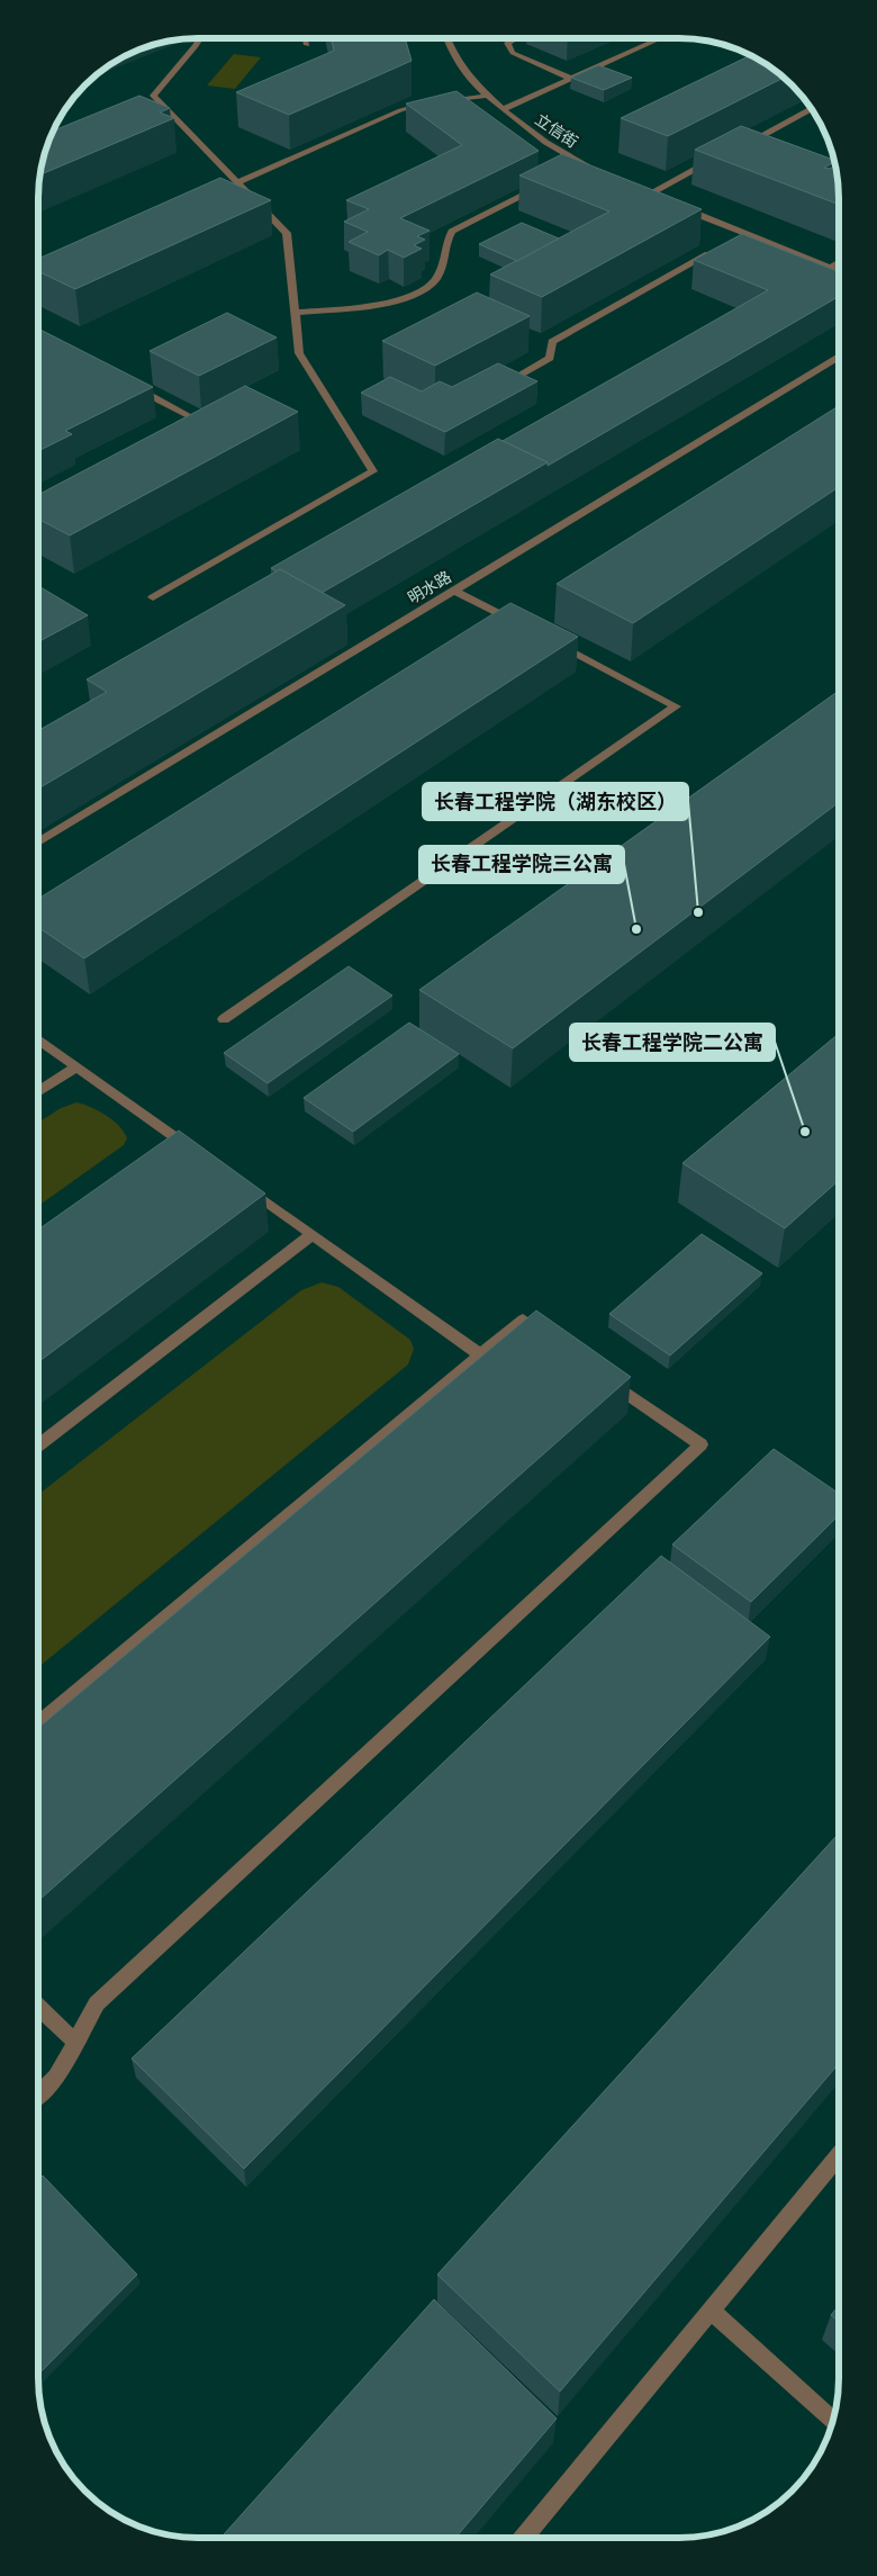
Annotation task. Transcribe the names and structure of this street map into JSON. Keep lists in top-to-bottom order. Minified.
{"streets":{"street":["立信街","明水路"]},"places":["长春工程学院（湖东校区）","长春工程学院三公寓","长春工程学院二公寓"]}
